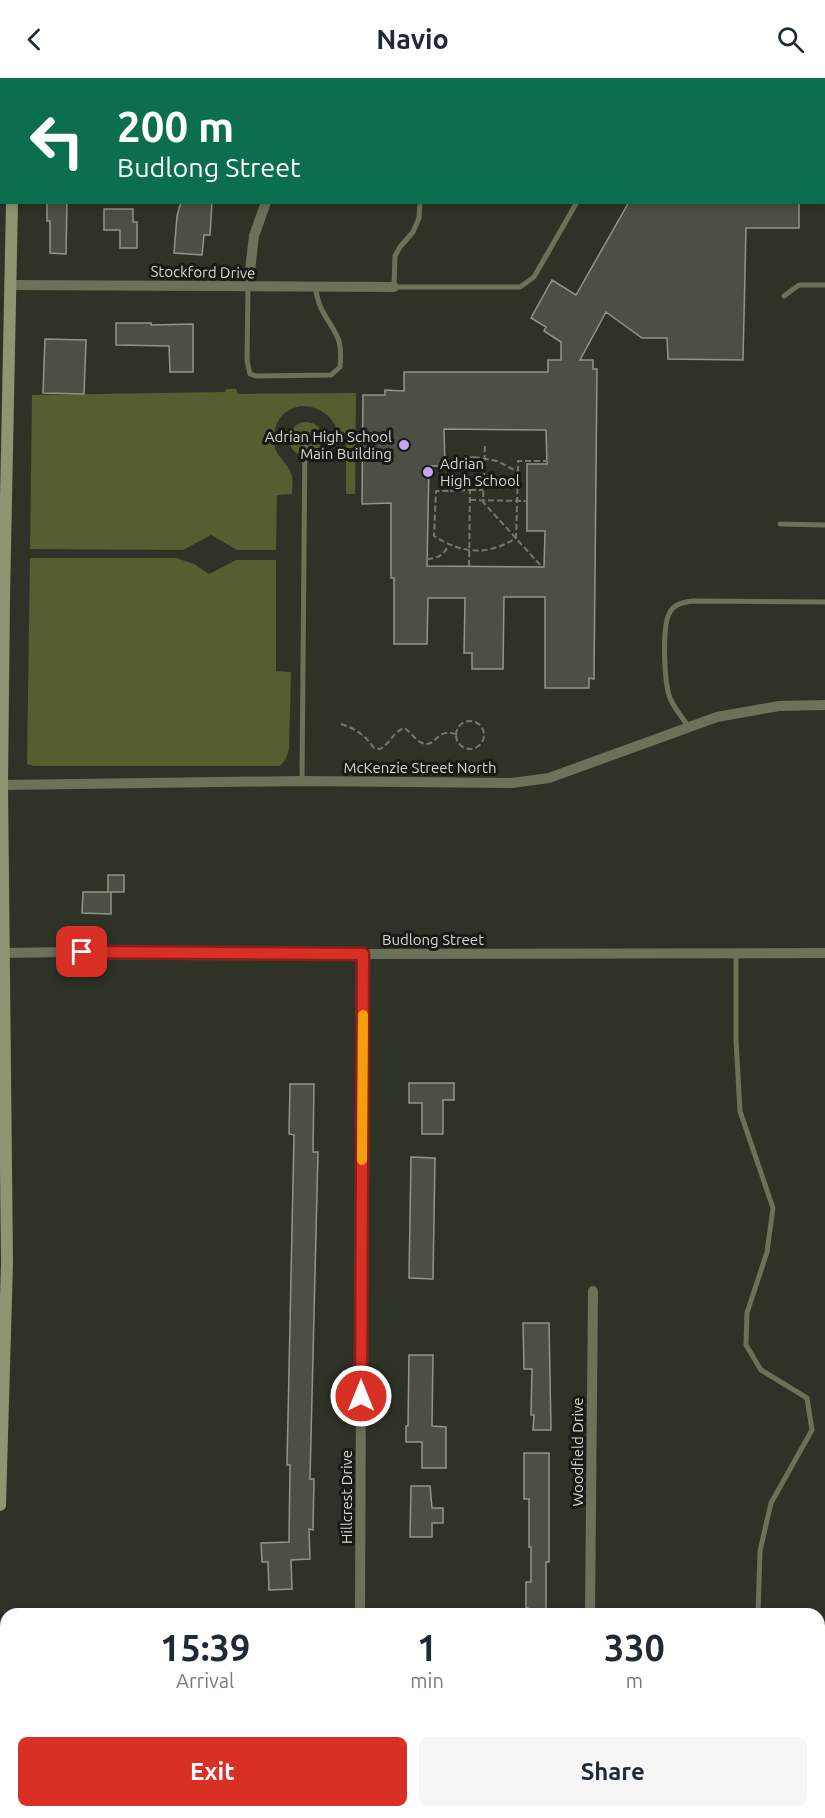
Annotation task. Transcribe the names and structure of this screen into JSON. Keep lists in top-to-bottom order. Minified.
{"streets":{"street":["Stockford Drive","McKenzie Street North","Budlong Street","Woodfield Drive","Hillcrest Drive"]},"crossings":[["Budlong Street","Hillcrest Drive"]],"places":["Adrian High School Main Building","Adrian High School"],"page":{"header":"Navio","turn":["200 m","Budlong Street"],"eta":["15:39","Arrival","1","min","330","m"],"buttons":["Exit","Share"]}}
